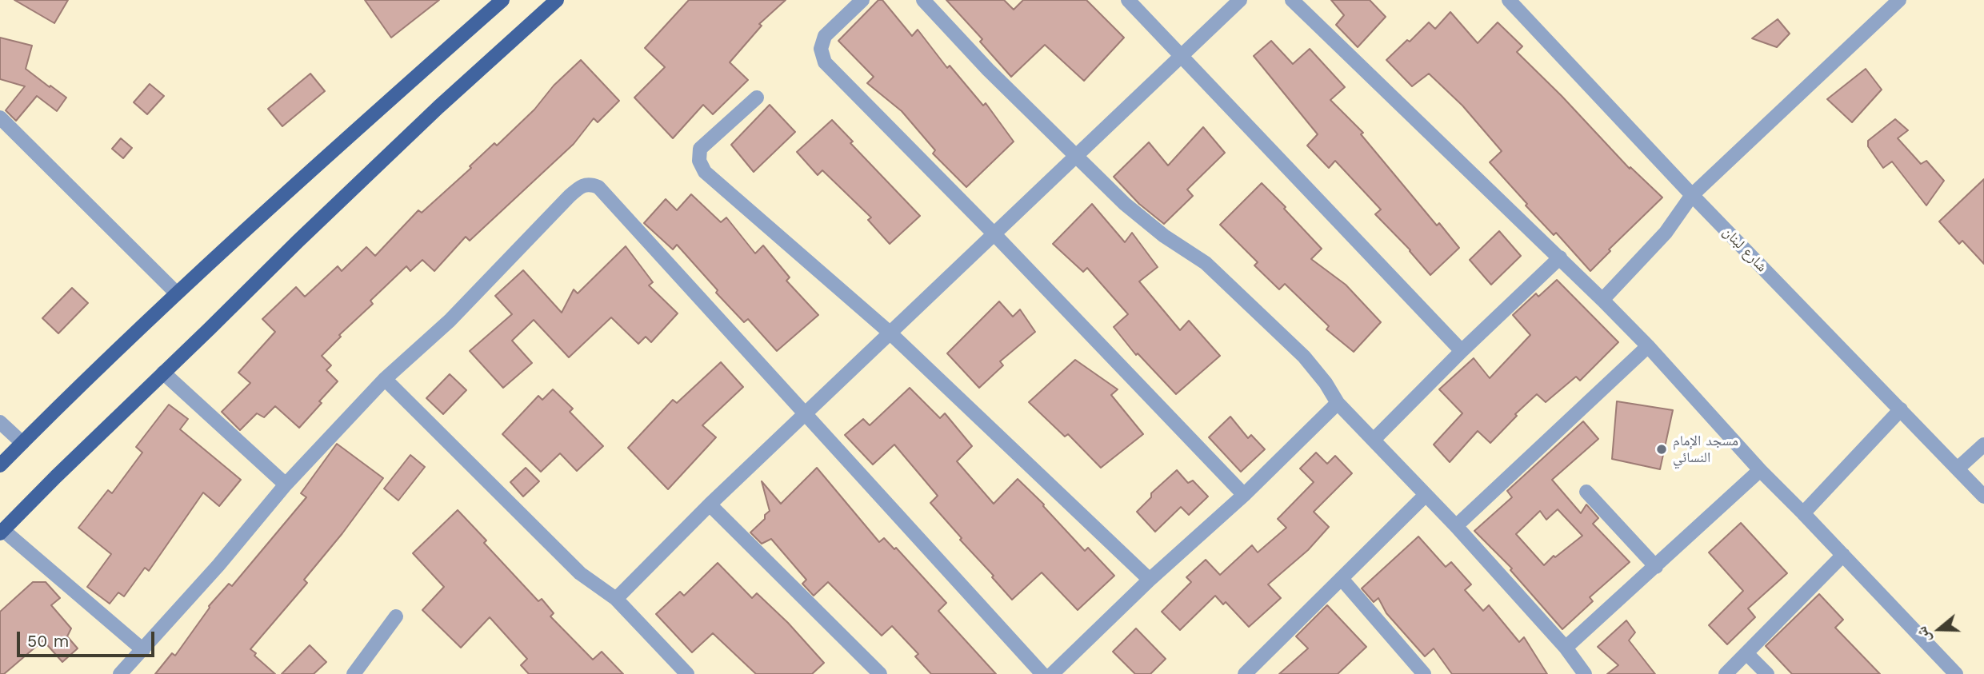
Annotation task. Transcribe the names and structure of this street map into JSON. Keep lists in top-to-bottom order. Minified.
{"streets":{"street":["شارع لبنان"]},"places":["مسجد الإمام النسائي"],"scale_bar":"50 m","north":"left"}
